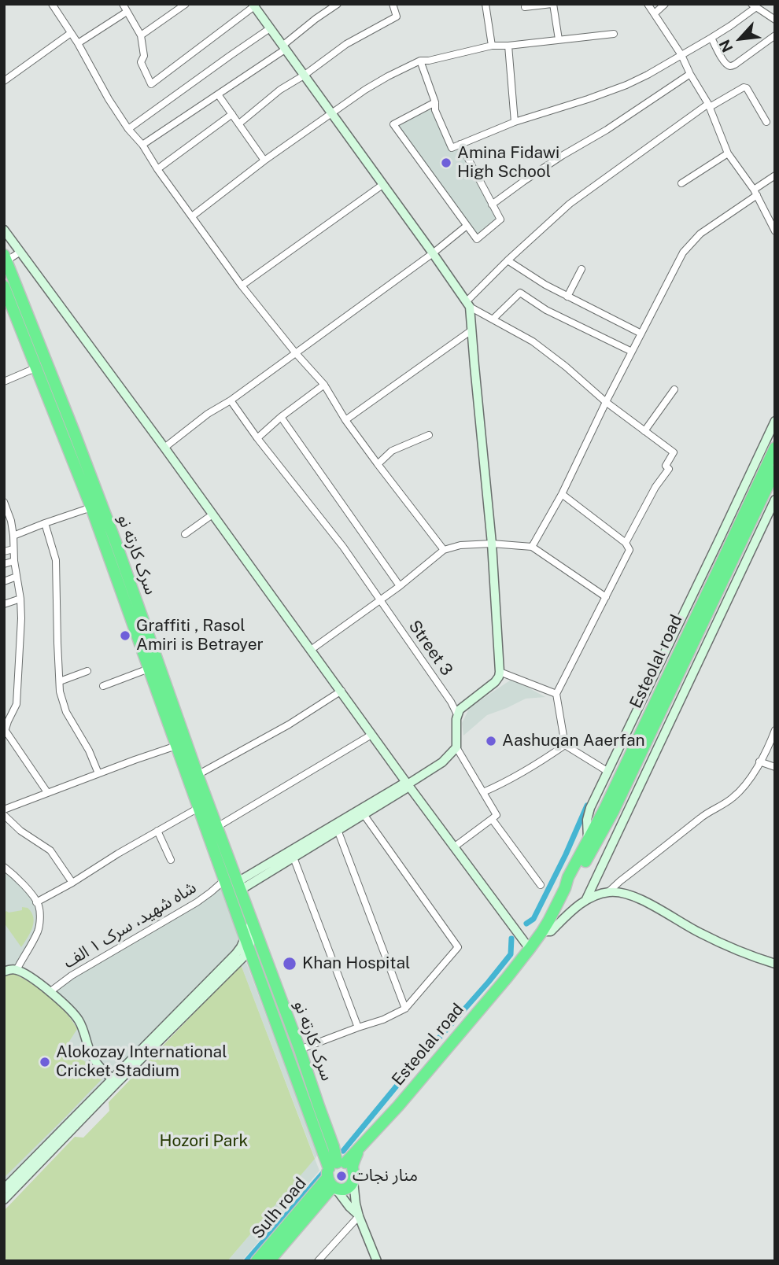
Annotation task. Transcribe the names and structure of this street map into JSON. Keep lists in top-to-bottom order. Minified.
{"streets":{"highway":["سرک کارته نو","Esteolal road","Sulh road"],"street":["Street 3","شاه شهید، سرک ۱ الف"]},"crossings":[["سرک کارته نو","Esteolal road"],["سرک کارته نو","شاه شهید، سرک ۱ الف"],["سرک کارته نو","Sulh road"],["Esteolal road","Sulh road"]],"parks":["Hozori Park"],"places":["Amina Fidawi High School","Graffiti , Rasol Amiri is Betrayer","Aashuqan Aaerfan","Khan Hospital","Alokozay International Cricket Stadium","منار نجات"],"north":"bottom left"}
